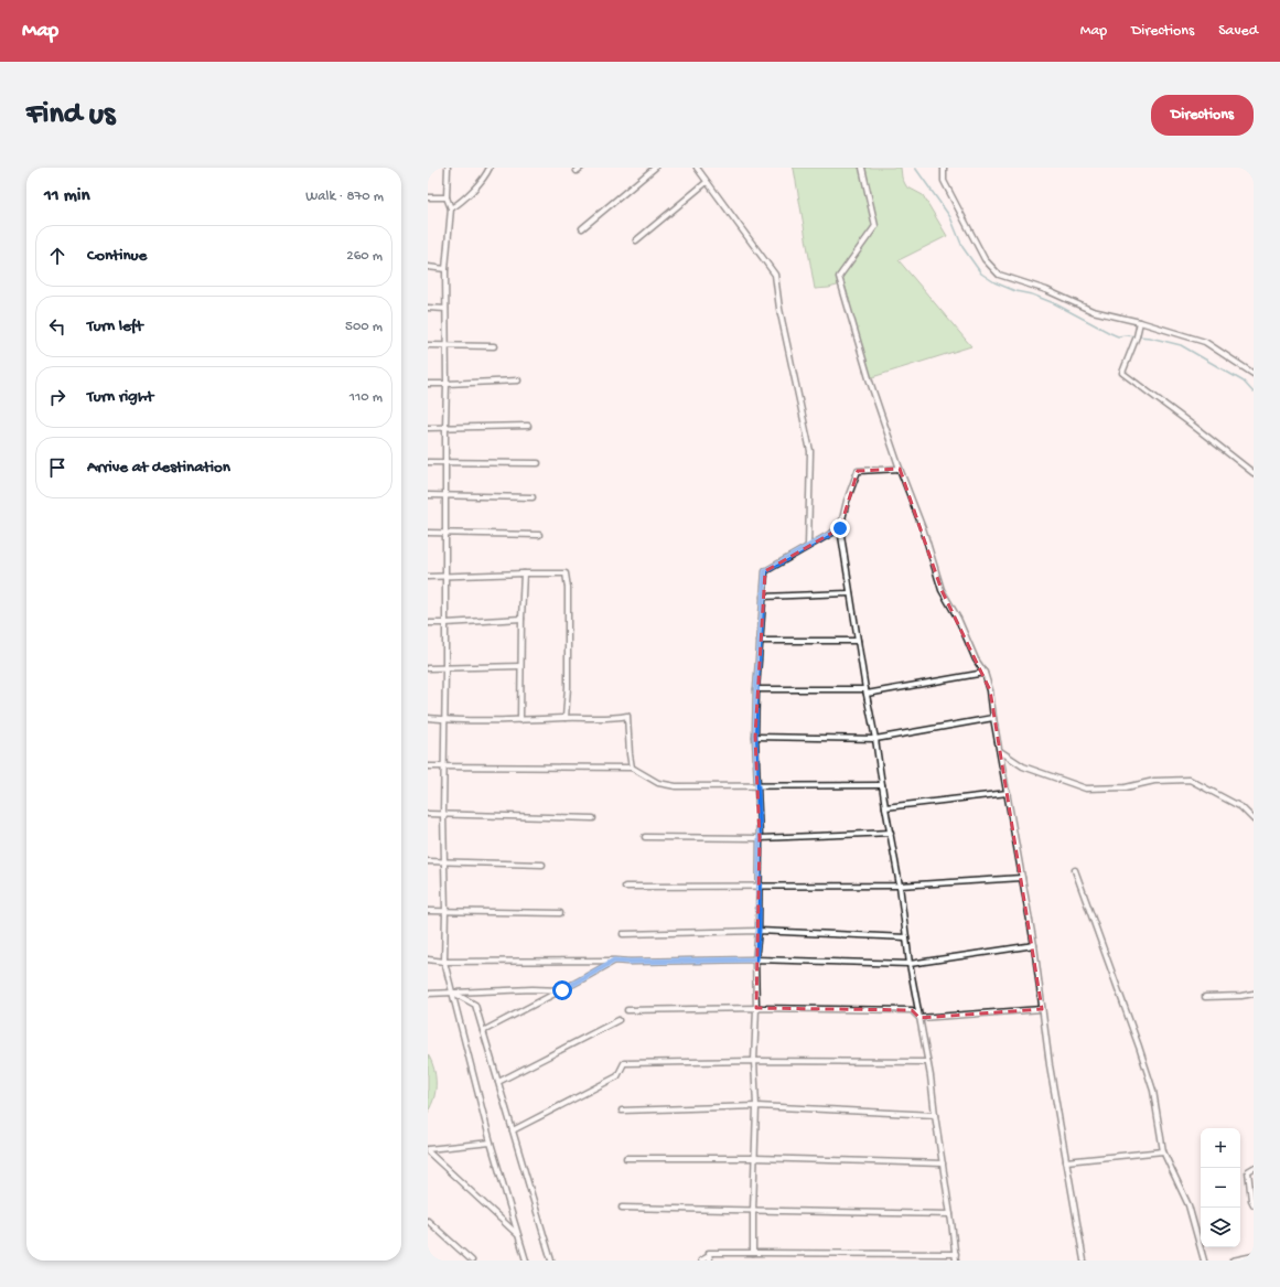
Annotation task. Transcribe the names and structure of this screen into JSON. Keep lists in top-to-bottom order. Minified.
{"page":{"header":"Map","nav":["Map","Directions","Saved"],"buttons":"Directions","title":"Find us","heading":["11 min","Walk · 870 m"],"list":[["Continue","260 m"],["Turn left","500 m"],["Turn right","110 m"],"Arrive at destination"],"map_buttons":["+","−"]}}
